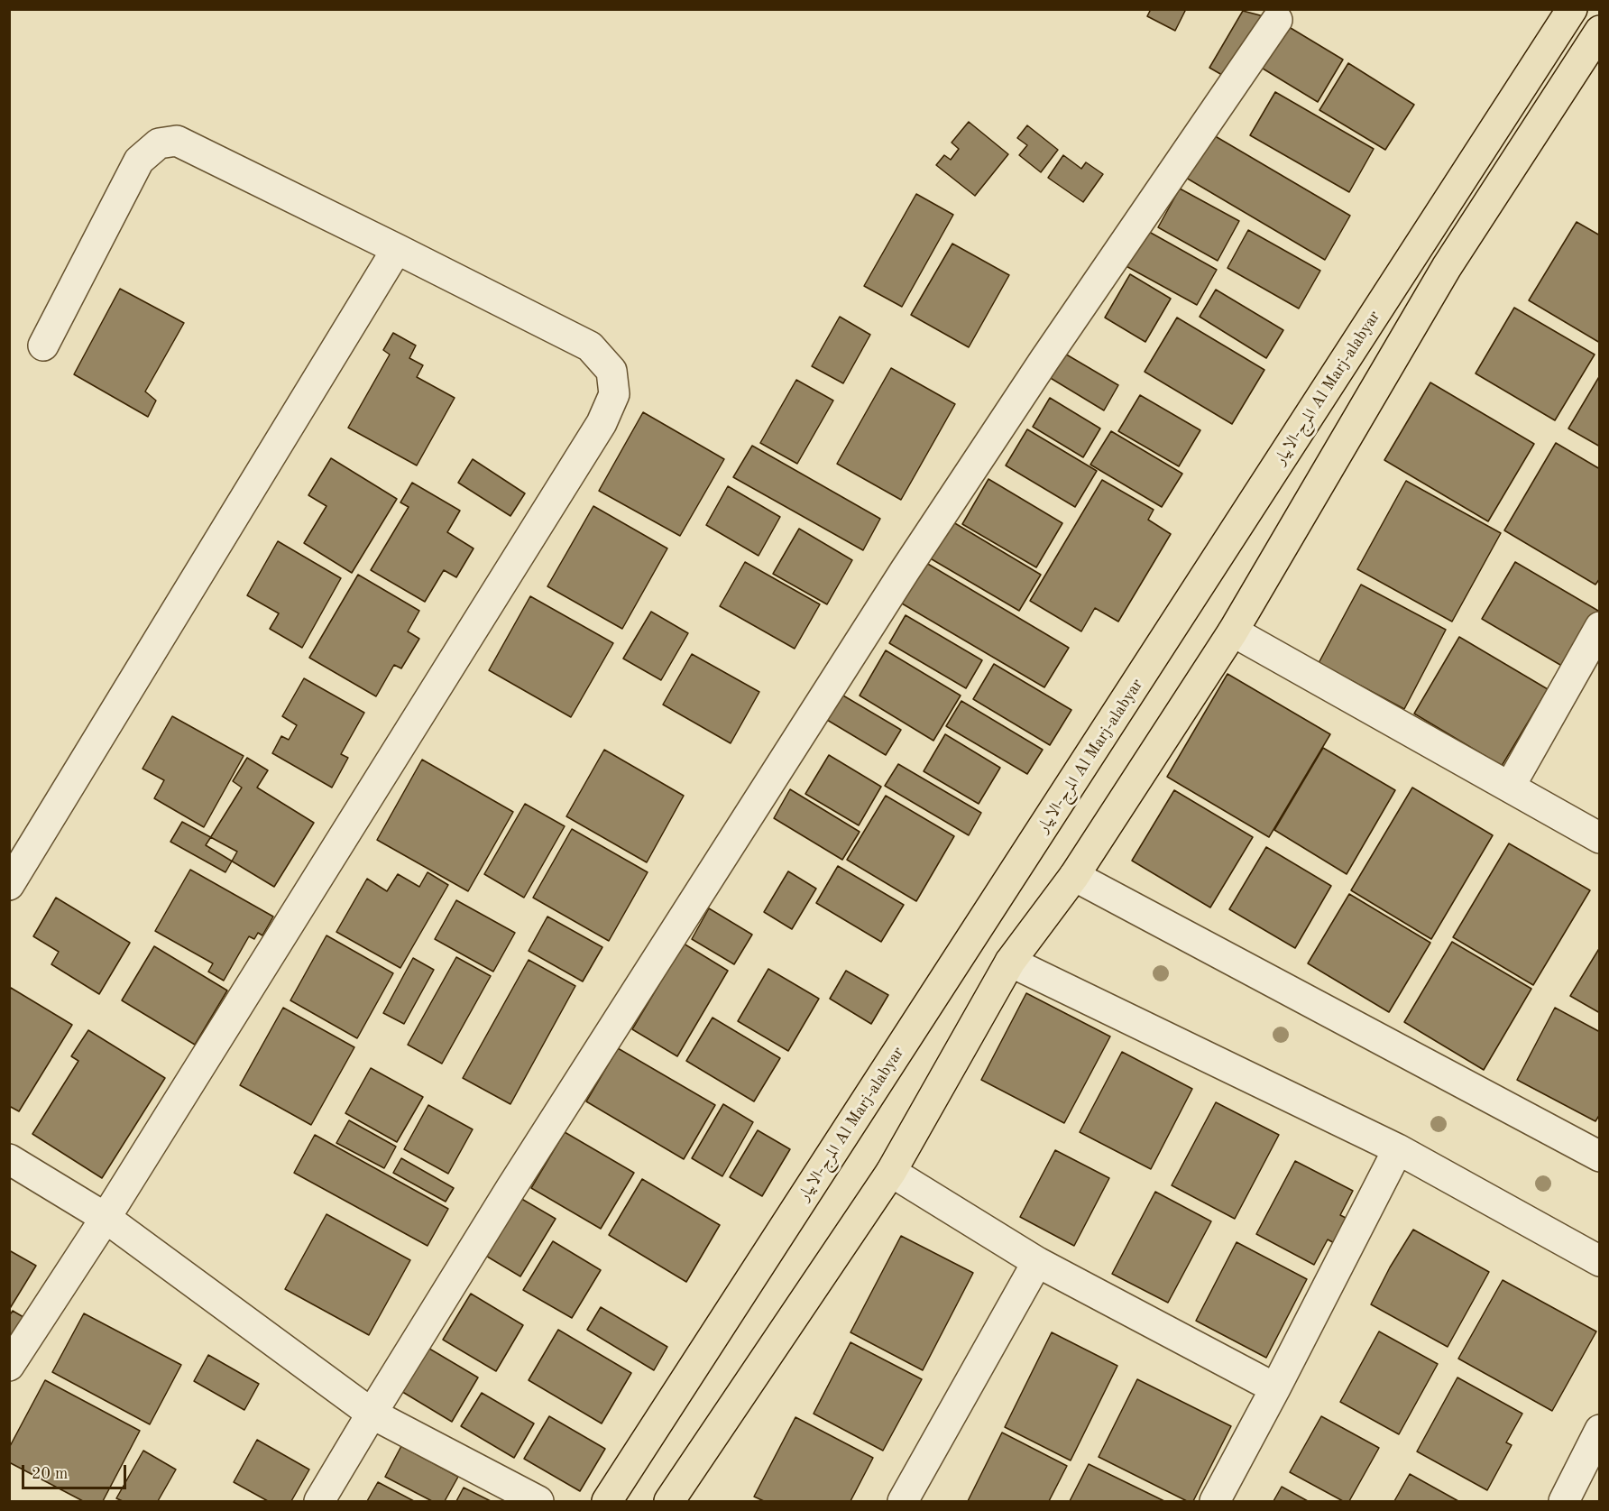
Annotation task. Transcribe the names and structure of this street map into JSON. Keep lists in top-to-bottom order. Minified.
{"streets":{"main road":["المرج-الابيار Al Marj-alabyar"]},"scale_bar":"20 m"}
